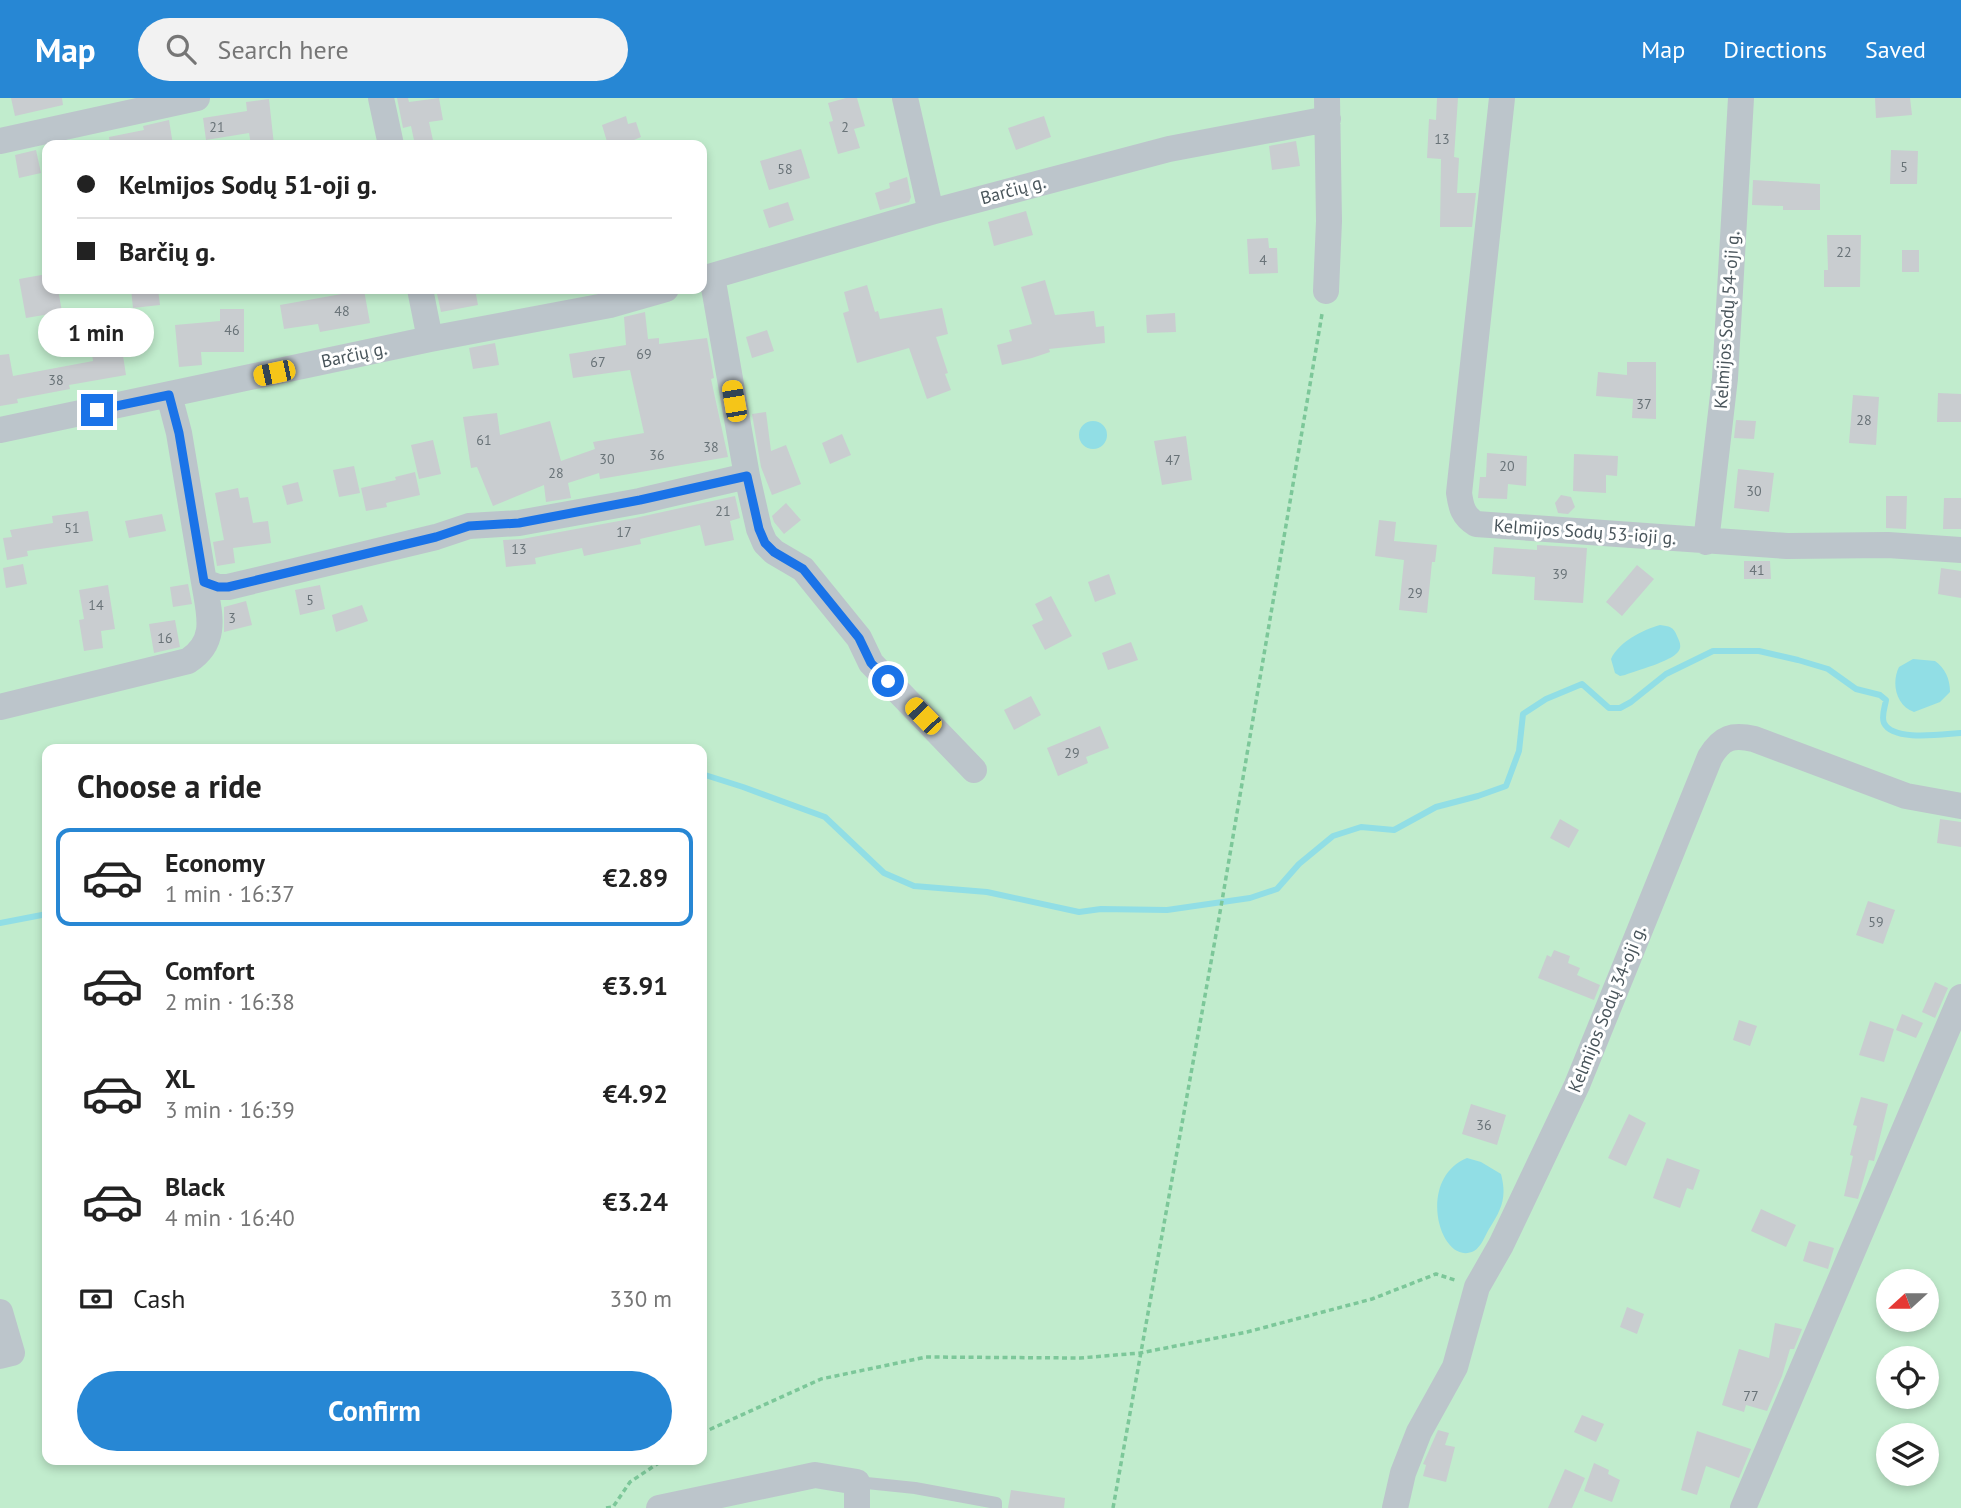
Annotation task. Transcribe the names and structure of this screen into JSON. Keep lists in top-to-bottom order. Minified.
{"streets":{"street":["Barčių g.","Kelmijos Sodų 54-oji g.","Kelmijos Sodų 53-ioji g.","Kelmijos Sodų 34-oji g."]},"crossings":[["Kelmijos Sodų 54-oji g.","Kelmijos Sodų 53-ioji g."]],"house_numbers":["21","2","13","5","58","22","4","48","46","69","67","38","37","28","61","38","36","30","47","20","28","30","21","51","17","13","41","39","29","5","14","3","16","29","59","36","77"],"north":"left","page":{"header":"Map","search":"Search here","nav":["Map","Directions","Saved"],"banner":["Kelmijos Sodų 51-oji g.","Barčių g."],"bubble":"1 min","heading":"Choose a ride","list":[{"name":"Economy","note":"1 min · 16:37","value":"€2.89"},{"name":"Comfort","note":"2 min · 16:38","value":"€3.91"},{"name":"XL","note":"3 min · 16:39","value":"€4.92"},{"name":"Black","note":"4 min · 16:40","value":"€3.24"}],"pay":["Cash","330 m"],"buttons":"Confirm"}}
